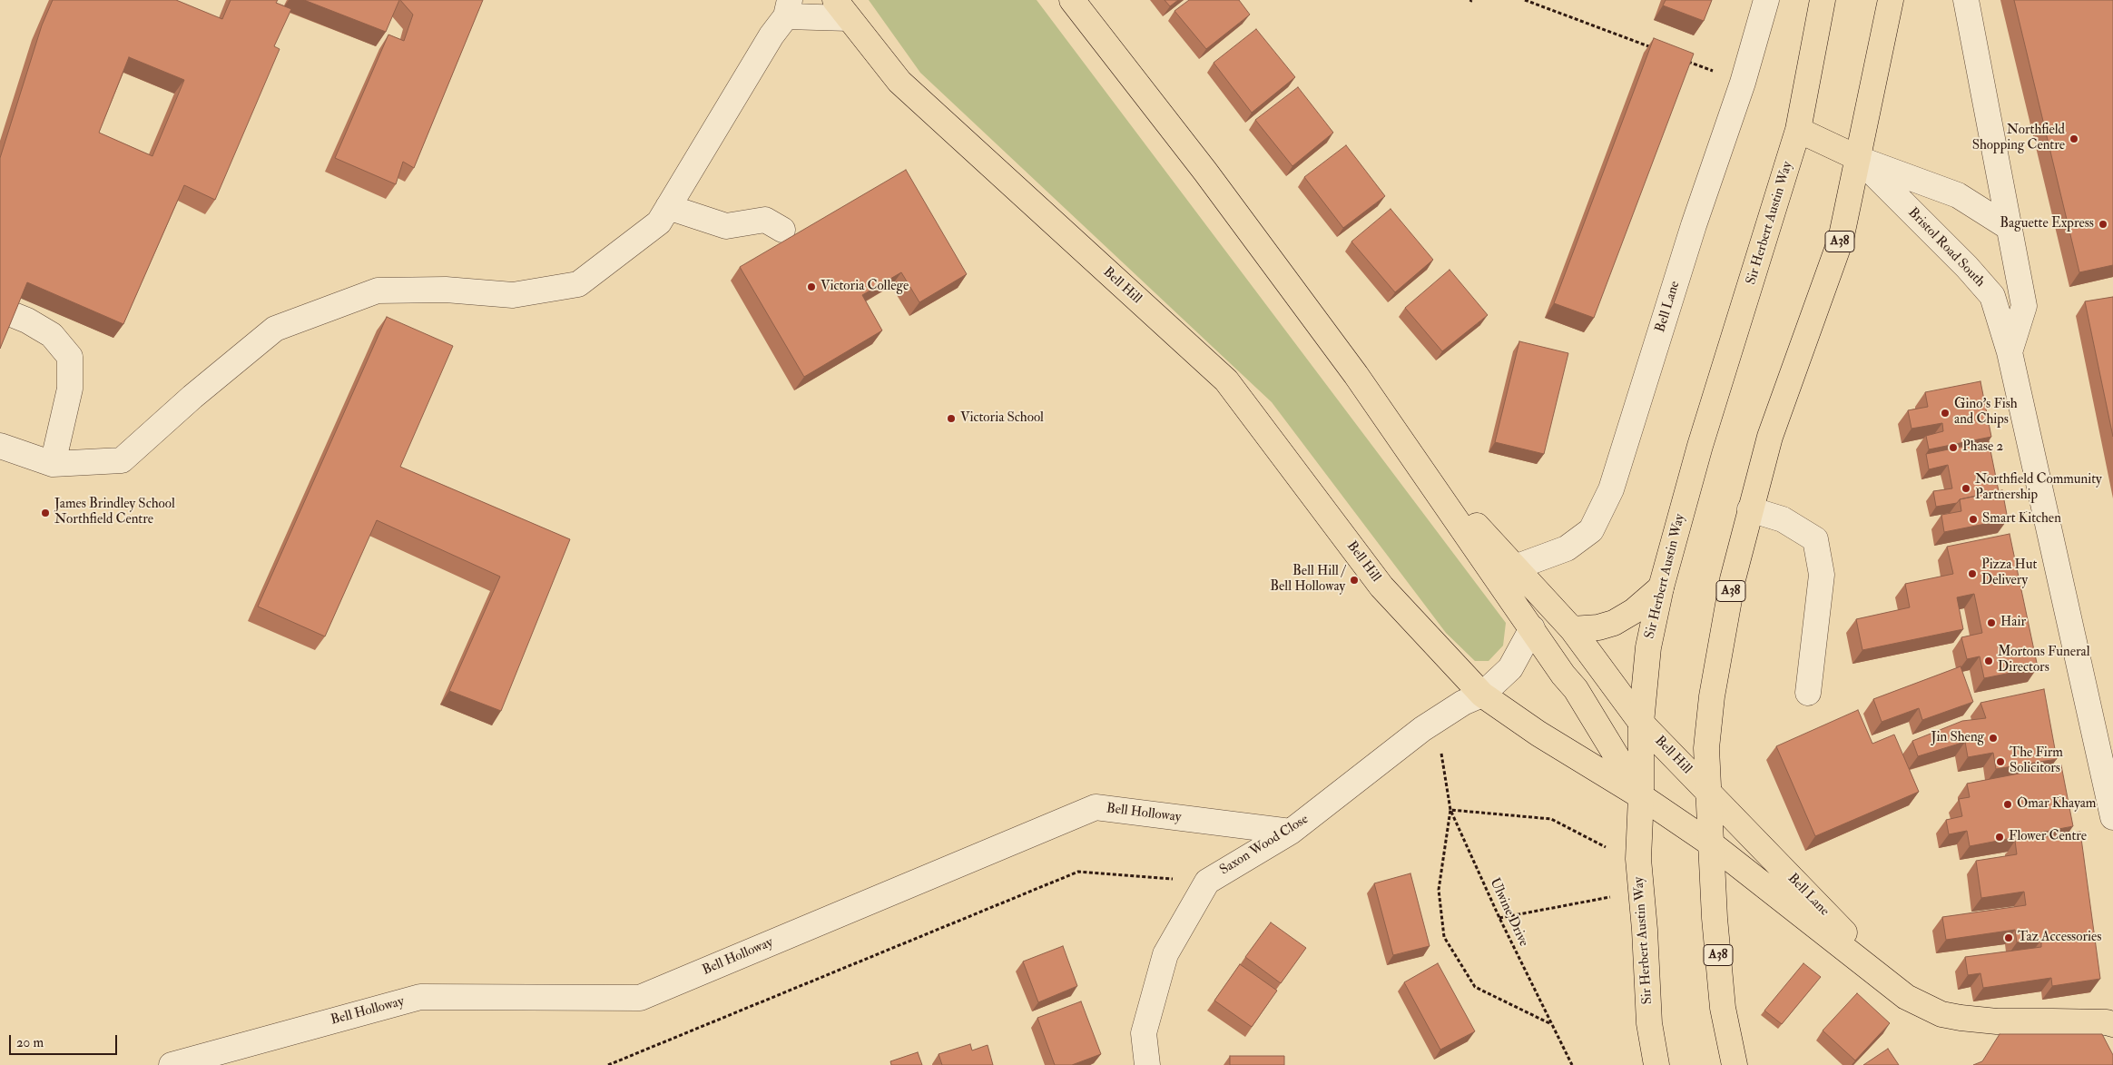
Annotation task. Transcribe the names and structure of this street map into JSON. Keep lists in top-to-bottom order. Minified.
{"streets":{"main road":["Sir Herbert Austin Way","A38","Bell Hill","Bell Lane"],"street":["Bristol Road South","Bell Holloway","Saxon Wood Close"],"path":["Ulwine Drive"]},"crossings":[["Sir Herbert Austin Way","Bell Hill"],["Sir Herbert Austin Way","Bell Lane"],["A38","Bristol Road South"],["A38","Bell Hill"],["A38","Bell Lane"],["Bell Hill","Bell Lane"],["Bell Hill","Saxon Wood Close"],["Bell Holloway","Saxon Wood Close"]],"places":["Northfield Shopping Centre","Baguette Express","Victoria College","Gino's Fish and Chips","Victoria School","Phase 2","Northfield Community Partnership","James Brindley School Northfield Centre","Smart Kitchen","Pizza Hut Delivery","Bell Hill / Bell Holloway","Hair","Mortons Funeral Directors","Jin Sheng","The Firm Solicitors","Omar Khayam","Flower Centre","Taz Accessories"],"scale_bar":"20 m"}
